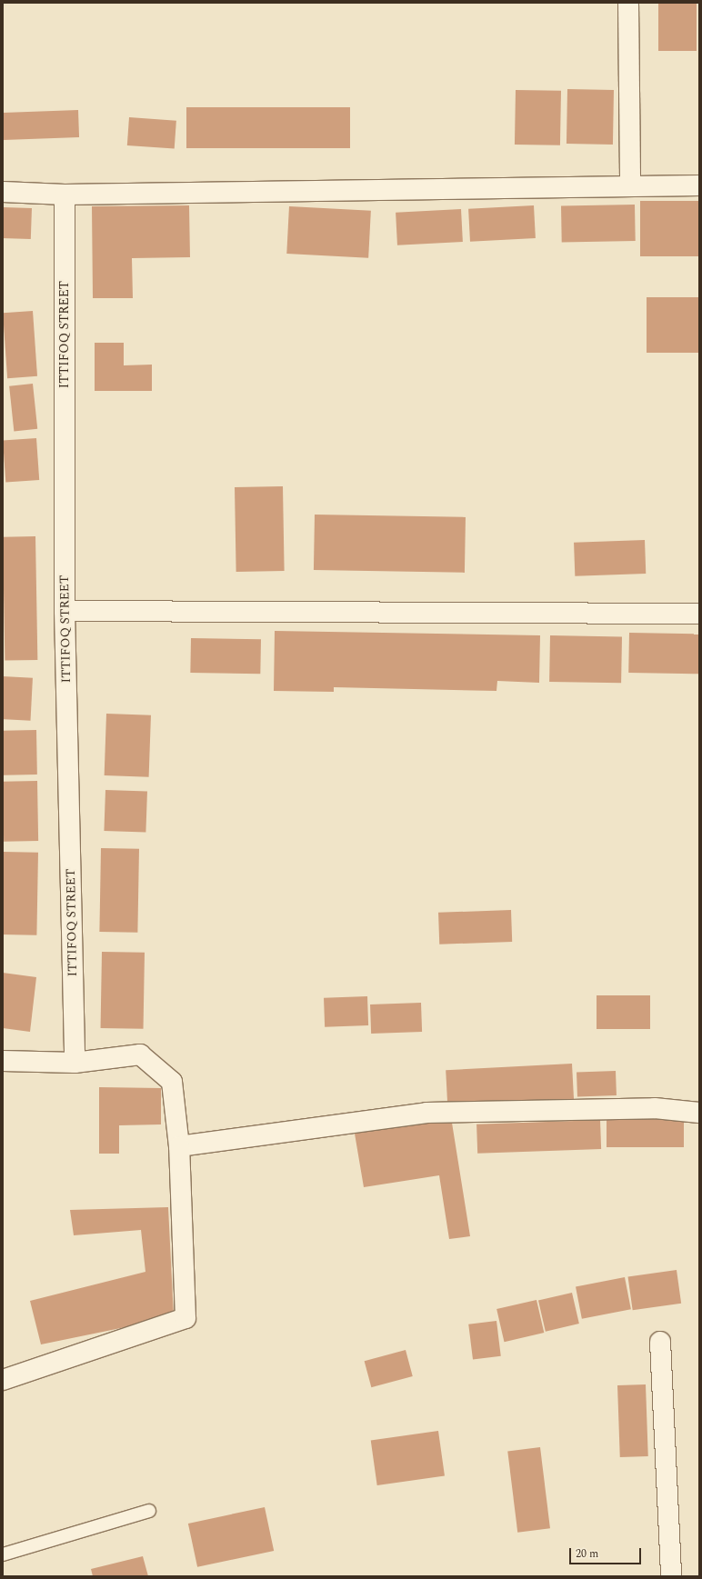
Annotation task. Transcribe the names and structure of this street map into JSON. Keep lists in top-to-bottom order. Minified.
{"streets":{"street":["ITTIFOQ STREET"]},"scale_bar":"20 m"}
